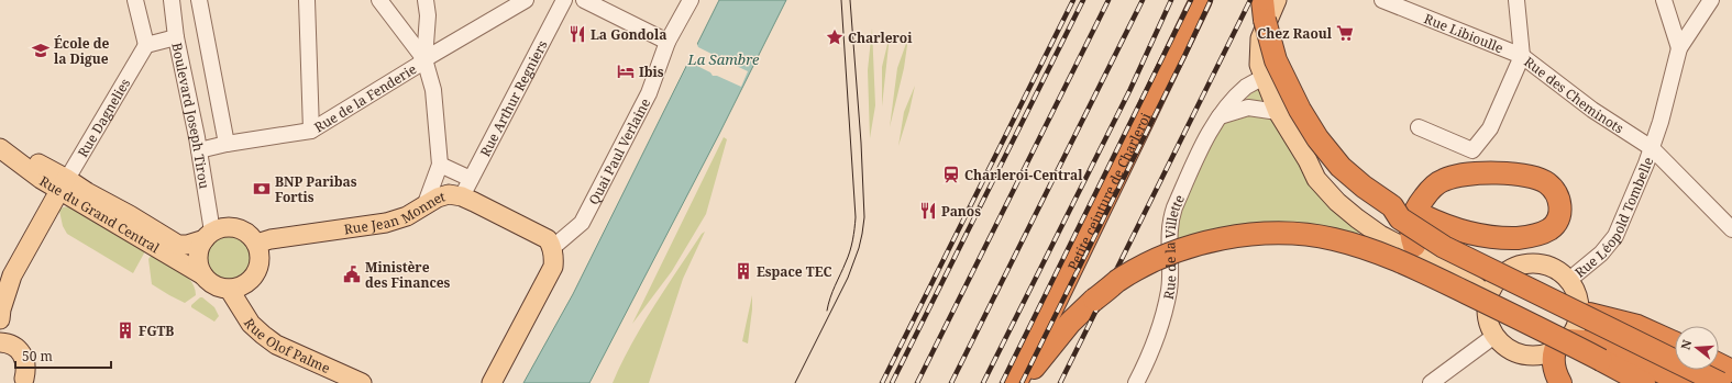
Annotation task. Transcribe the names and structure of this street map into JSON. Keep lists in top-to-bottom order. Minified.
{"streets":{"highway":["Petite ceinture de Charleroi"],"main road":["Quai Paul Verlaine","Rue Jean Monnet","Rue du Grand Central","Rue Olof Palme"],"street":["Rue Libioulle","Rue des Cheminots","Rue de la Fenderie","Rue Arthur Regniers","Boulevard Joseph Tirou","Rue Dagnelies","Rue Léopold Tombelle","Rue de la Villette"]},"crossings":[["Rue Libioulle","Rue des Cheminots"],["Rue des Cheminots","Rue Léopold Tombelle"],["Rue de la Fenderie","Boulevard Joseph Tirou"],["Rue Arthur Regniers","Rue Jean Monnet"],["Boulevard Joseph Tirou","Rue Jean Monnet"],["Boulevard Joseph Tirou","Rue du Grand Central"],["Boulevard Joseph Tirou","Rue Olof Palme"],["Rue Dagnelies","Rue du Grand Central"],["Quai Paul Verlaine","Rue Jean Monnet"],["Rue Jean Monnet","Rue du Grand Central"],["Rue Jean Monnet","Rue Olof Palme"],["Rue du Grand Central","Rue Olof Palme"]],"water":["La Sambre"],"places":{"supermarket":["Chez Raoul"],"restaurant":["La Gondola","Panos"],"place":["Charleroi"],"school or university":["École de la Digue"],"hotel":["Ibis"],"station":["Charleroi-Central"],"bank":["BNP Paribas Fortis"],"building":["Espace TEC","FGTB"],"public building":["Ministère des Finances"]},"scale_bar":"50 m","north":"left"}
